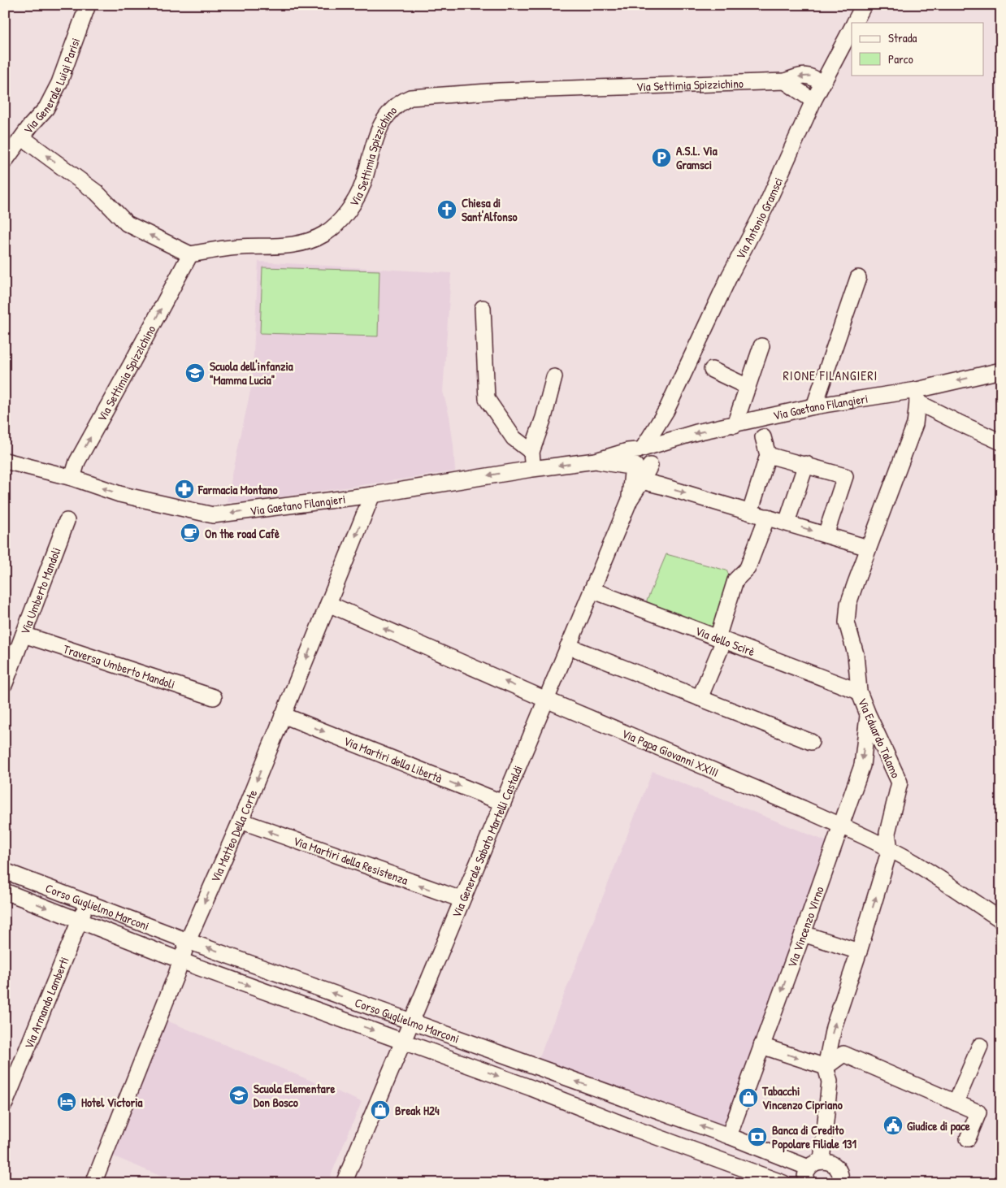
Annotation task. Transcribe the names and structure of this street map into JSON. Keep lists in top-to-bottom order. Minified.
{"streets":{"street":["Via Settimia Spizzichino","Via Generale Luigi Parisi","Via Antonio Gramsci","Via Gaetano Filangieri","Via Umberto Mandoli","Via dello Scirè","Traversa Umberto Mandoli","Via Eduardo Talamo","Via Papa Giovanni XXIII","Via Martiri della Libertà","Via Matteo Della Corte","Via Generale Sabato Martelli Castaldi","Via Martiri della Resistenza","Corso Guglielmo Marconi","Via Vincenzo Virno","Via Armando Lamberti"]},"crossings":[["Via Settimia Spizzichino","Via Antonio Gramsci"],["Via Settimia Spizzichino","Via Gaetano Filangieri"],["Via Antonio Gramsci","Via Gaetano Filangieri"],["Via Antonio Gramsci","Via Generale Sabato Martelli Castaldi"],["Via Gaetano Filangieri","Via Eduardo Talamo"],["Via Gaetano Filangieri","Via Matteo Della Corte"],["Via Gaetano Filangieri","Via Generale Sabato Martelli Castaldi"],["Via Umberto Mandoli","Traversa Umberto Mandoli"],["Via dello Scirè","Via Eduardo Talamo"],["Via dello Scirè","Via Generale Sabato Martelli Castaldi"],["Via Eduardo Talamo","Via Papa Giovanni XXIII"],["Via Eduardo Talamo","Corso Guglielmo Marconi"],["Via Eduardo Talamo","Via Vincenzo Virno"],["Via Papa Giovanni XXIII","Via Matteo Della Corte"],["Via Papa Giovanni XXIII","Via Generale Sabato Martelli Castaldi"],["Via Papa Giovanni XXIII","Via Vincenzo Virno"],["Via Martiri della Libertà","Via Matteo Della Corte"],["Via Martiri della Libertà","Via Generale Sabato Martelli Castaldi"],["Via Matteo Della Corte","Via Martiri della Resistenza"],["Via Matteo Della Corte","Corso Guglielmo Marconi"],["Via Generale Sabato Martelli Castaldi","Via Martiri della Resistenza"],["Via Generale Sabato Martelli Castaldi","Corso Guglielmo Marconi"],["Corso Guglielmo Marconi","Via Vincenzo Virno"],["Corso Guglielmo Marconi","Via Armando Lamberti"]],"one_way":["Via Gaetano Filangieri","Via Martiri della Libertà","Via Matteo Della Corte","Via Martiri della Resistenza","Via Vincenzo Virno"],"districts":["RIONE FILANGIERI"],"places":{"parking":["A.S.L. Via Gramsci"],"church":["Chiesa di Sant'Alfonso"],"school or university":["Scuola dell'infanzia \"Mamma Lucia\"","Scuola Elementare Don Bosco"],"pharmacy":["Farmacia Montano"],"cafe":["On the road Cafè"],"shop":["Tabacchi Vincenzo Cipriano","Break H24"],"hotel":["Hotel Victoria"],"public building":["Giudice di pace"],"bank":["Banca di Credito Popolare Filiale 131"]},"legend":["Strada","Parco"]}
